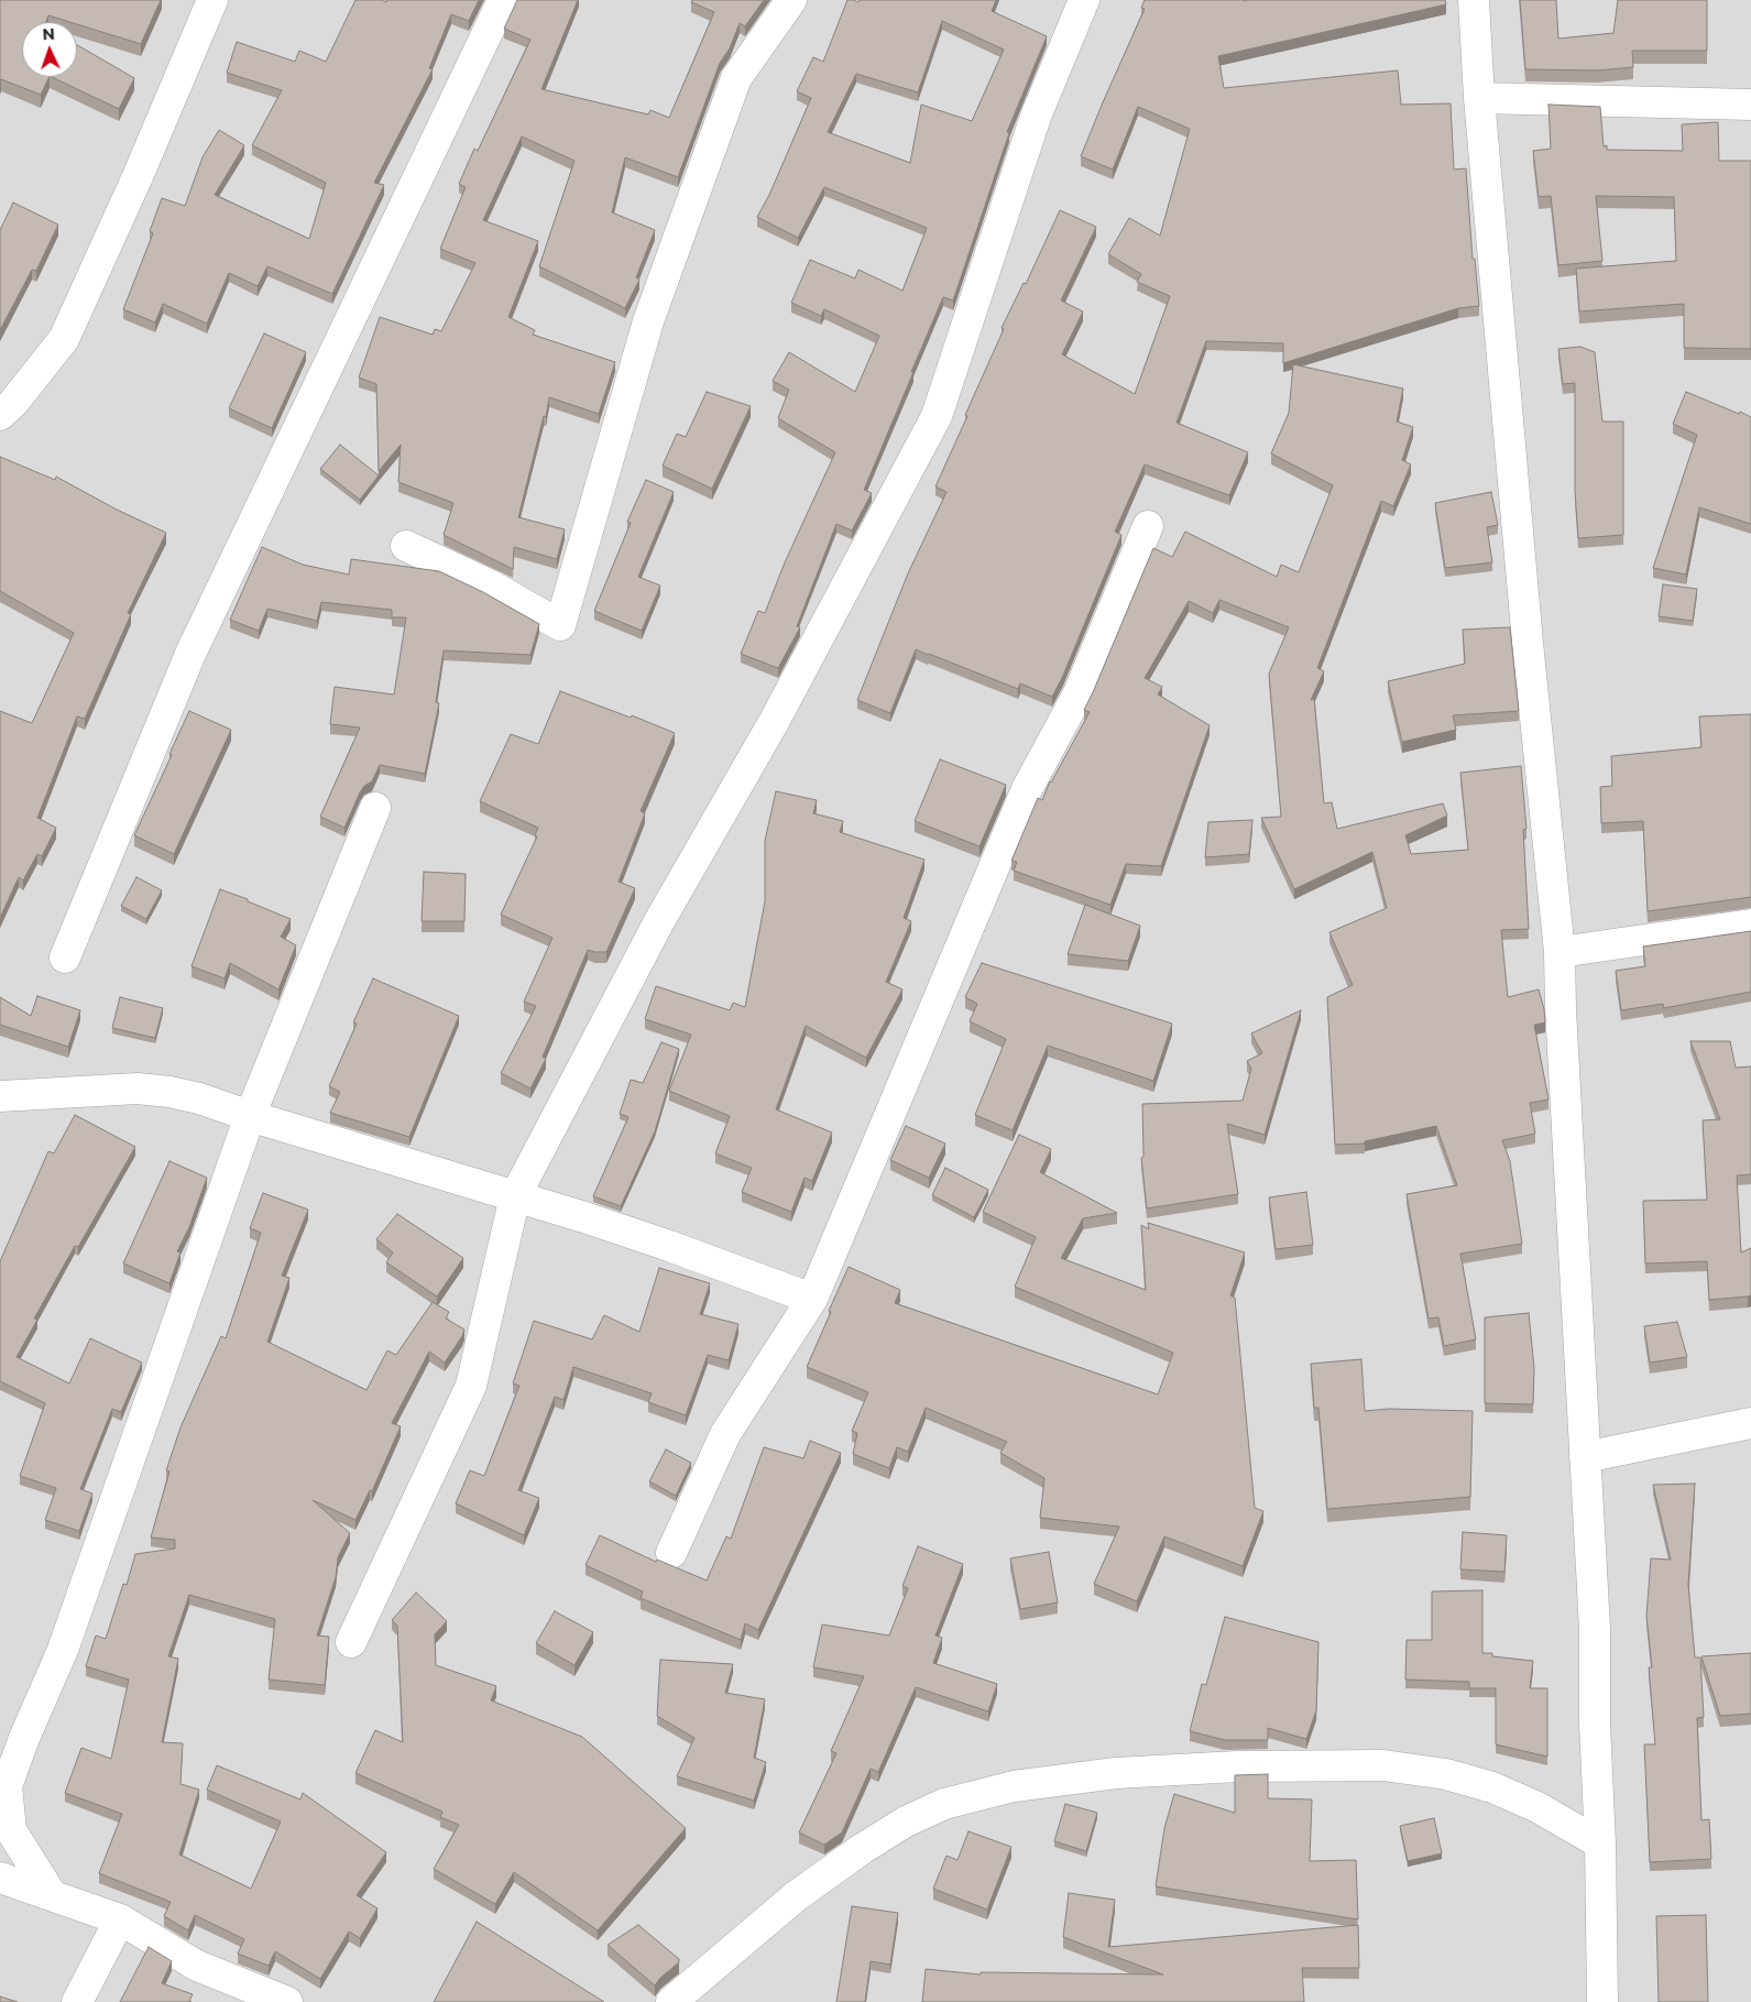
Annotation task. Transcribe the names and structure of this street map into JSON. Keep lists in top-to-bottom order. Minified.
{"north":"top"}
